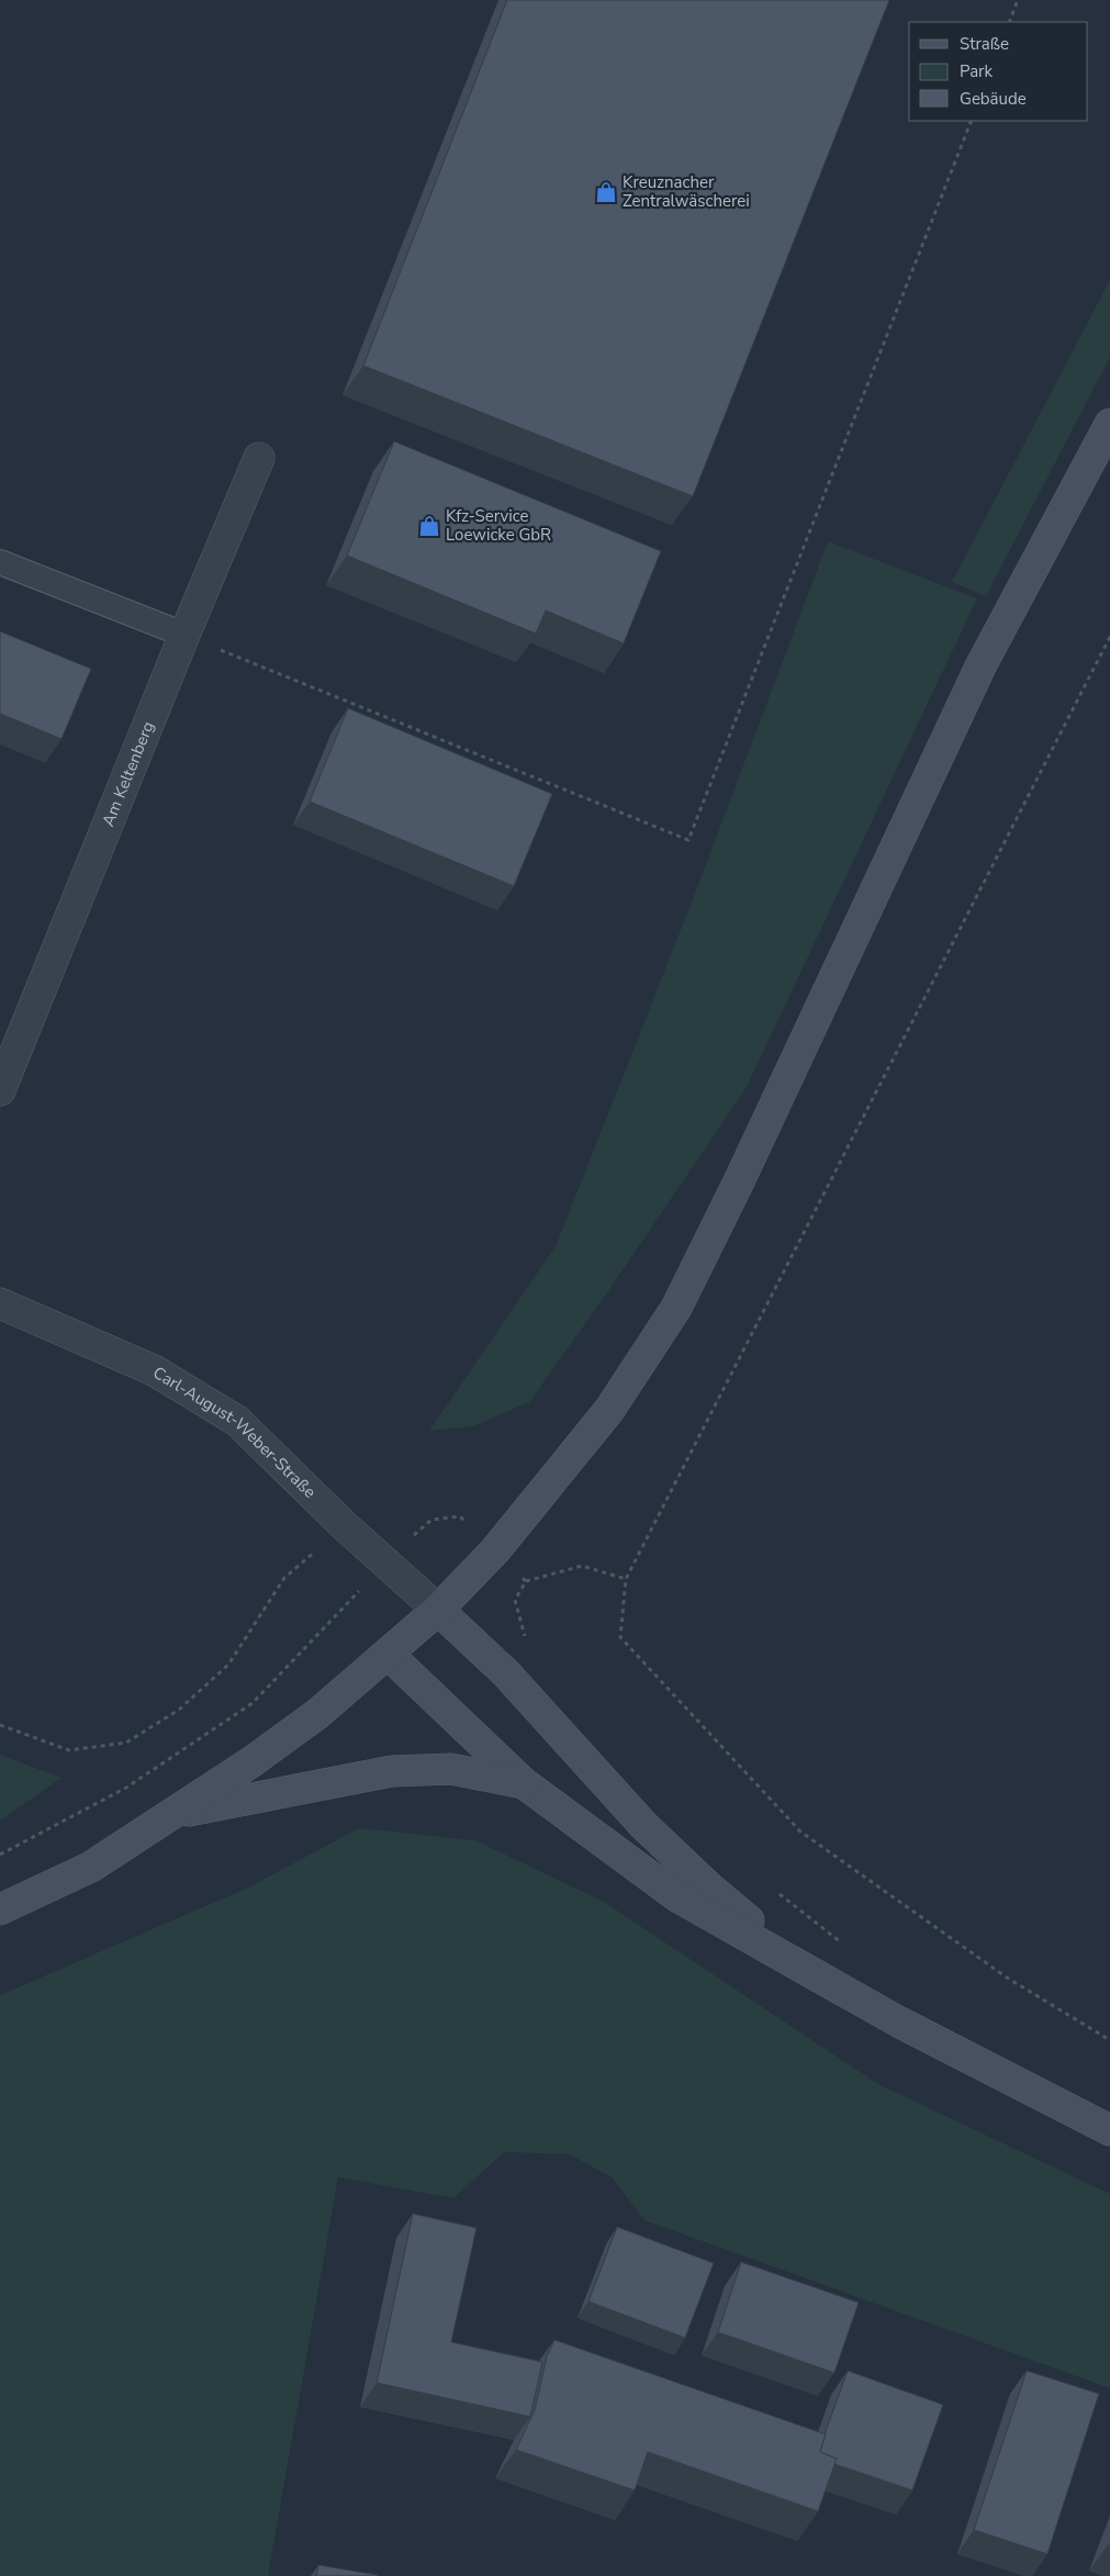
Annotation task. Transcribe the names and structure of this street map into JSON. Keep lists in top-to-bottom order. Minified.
{"streets":{"street":["Am Keltenberg","Carl-August-Weber-Straße"]},"places":{"shop":["Kreuznacher Zentralwäscherei","Kfz-Service Loewicke GbR"]},"legend":["Straße","Park","Gebäude"]}
